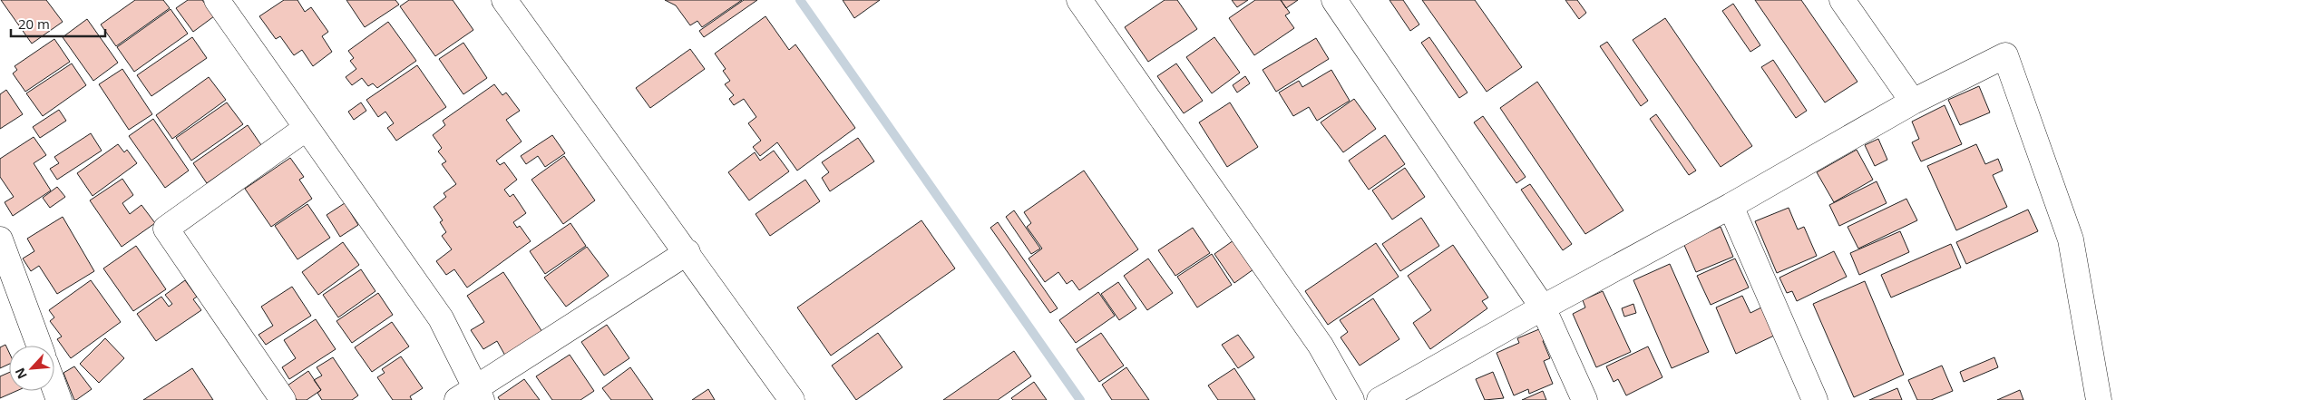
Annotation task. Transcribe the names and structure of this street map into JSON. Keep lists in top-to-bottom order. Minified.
{"scale_bar":"20 m","north":"bottom left"}
